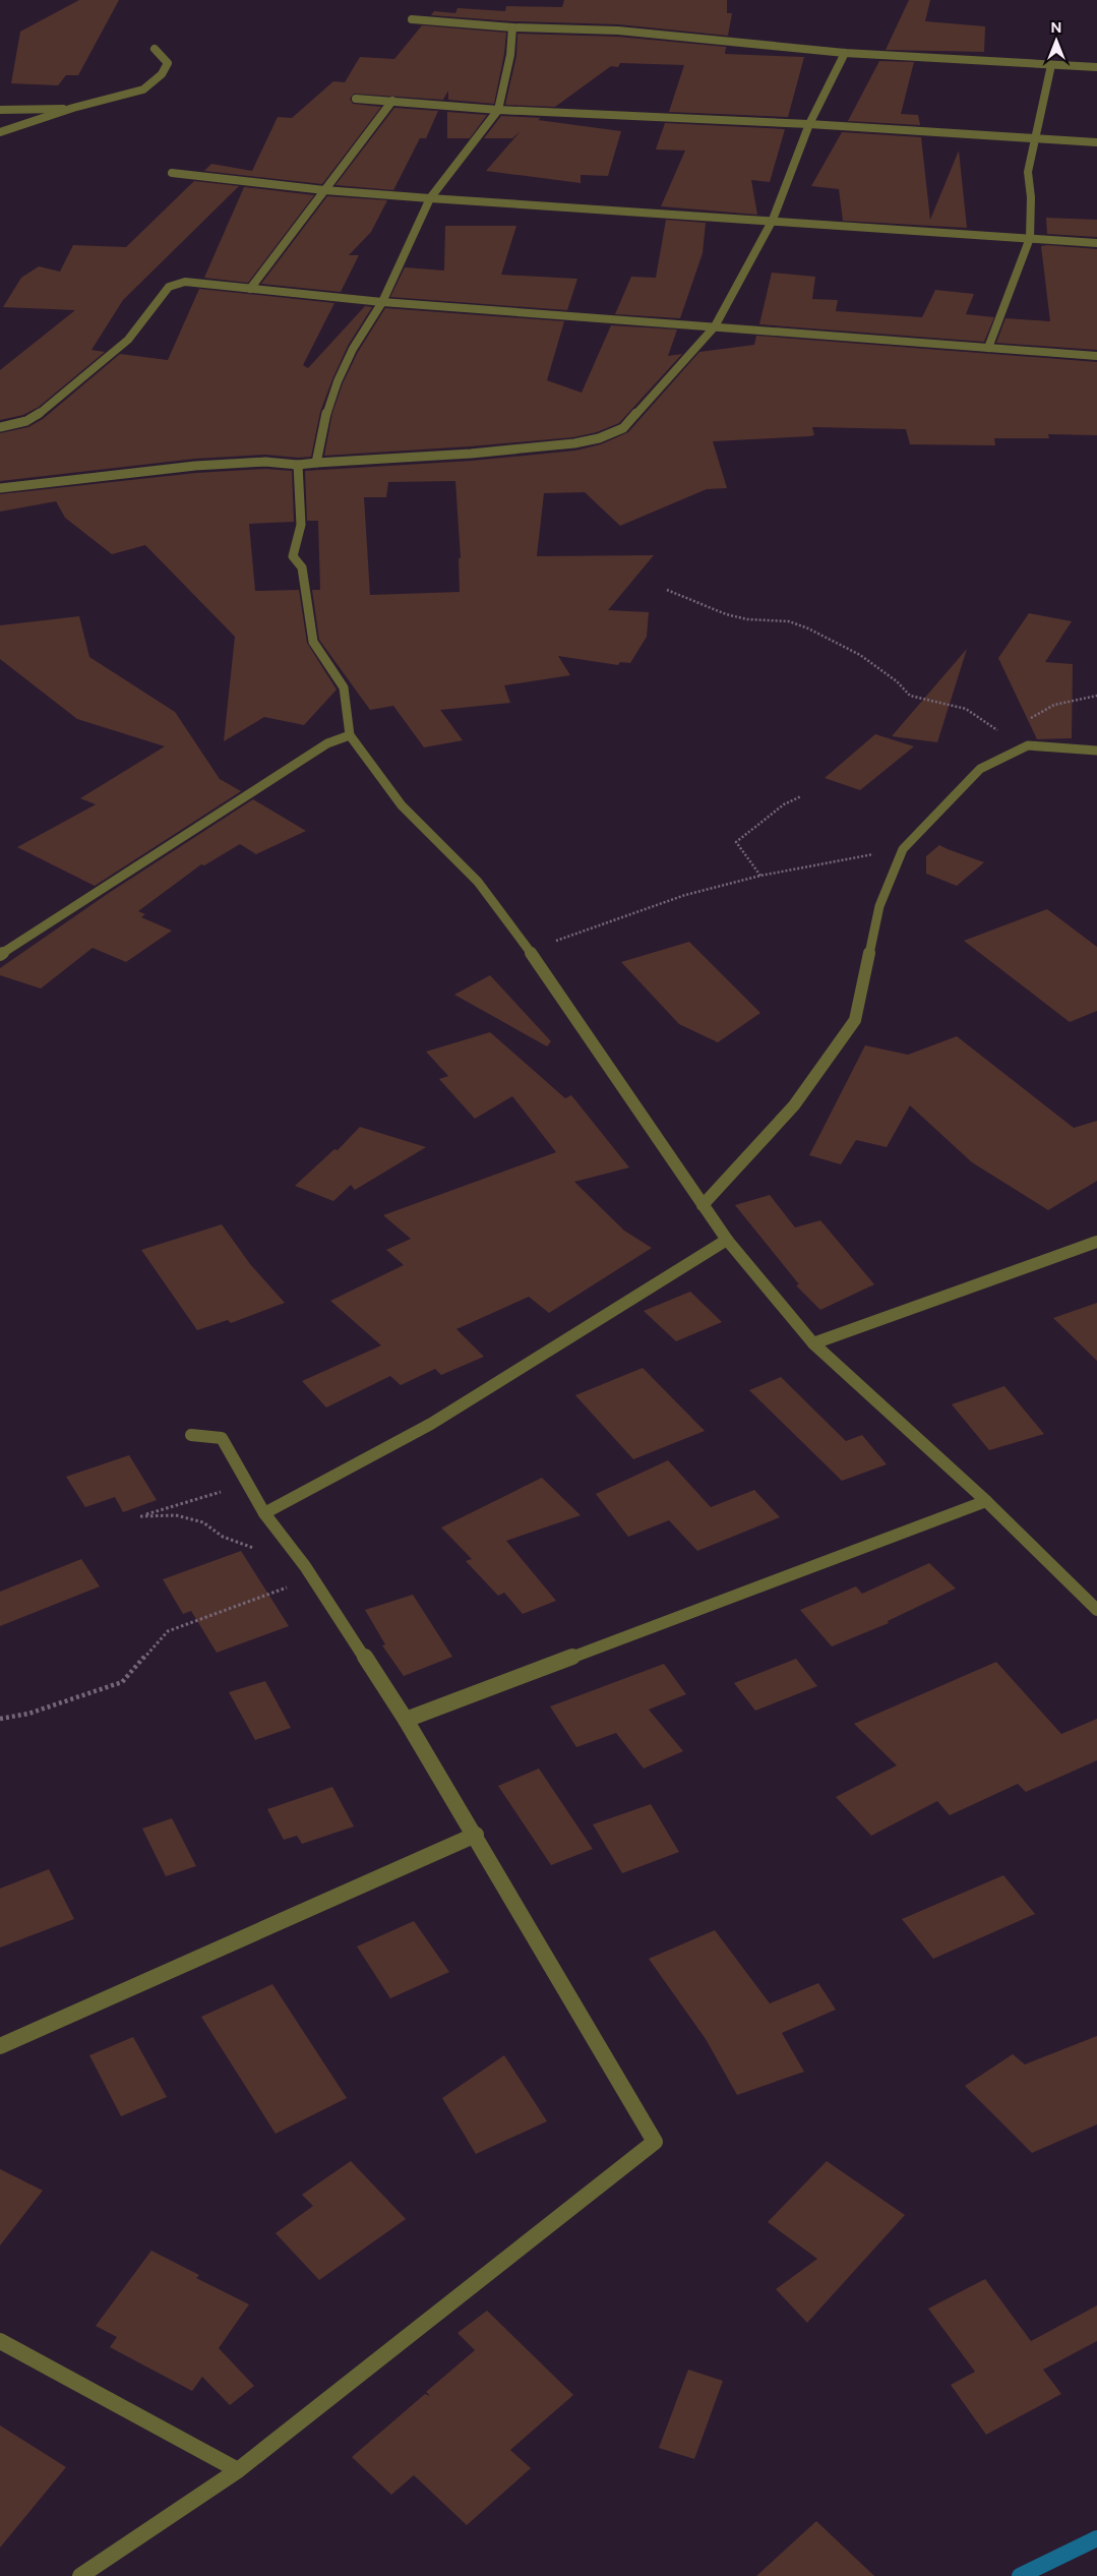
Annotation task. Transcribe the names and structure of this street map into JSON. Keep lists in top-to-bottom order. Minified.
{"north":"top"}
